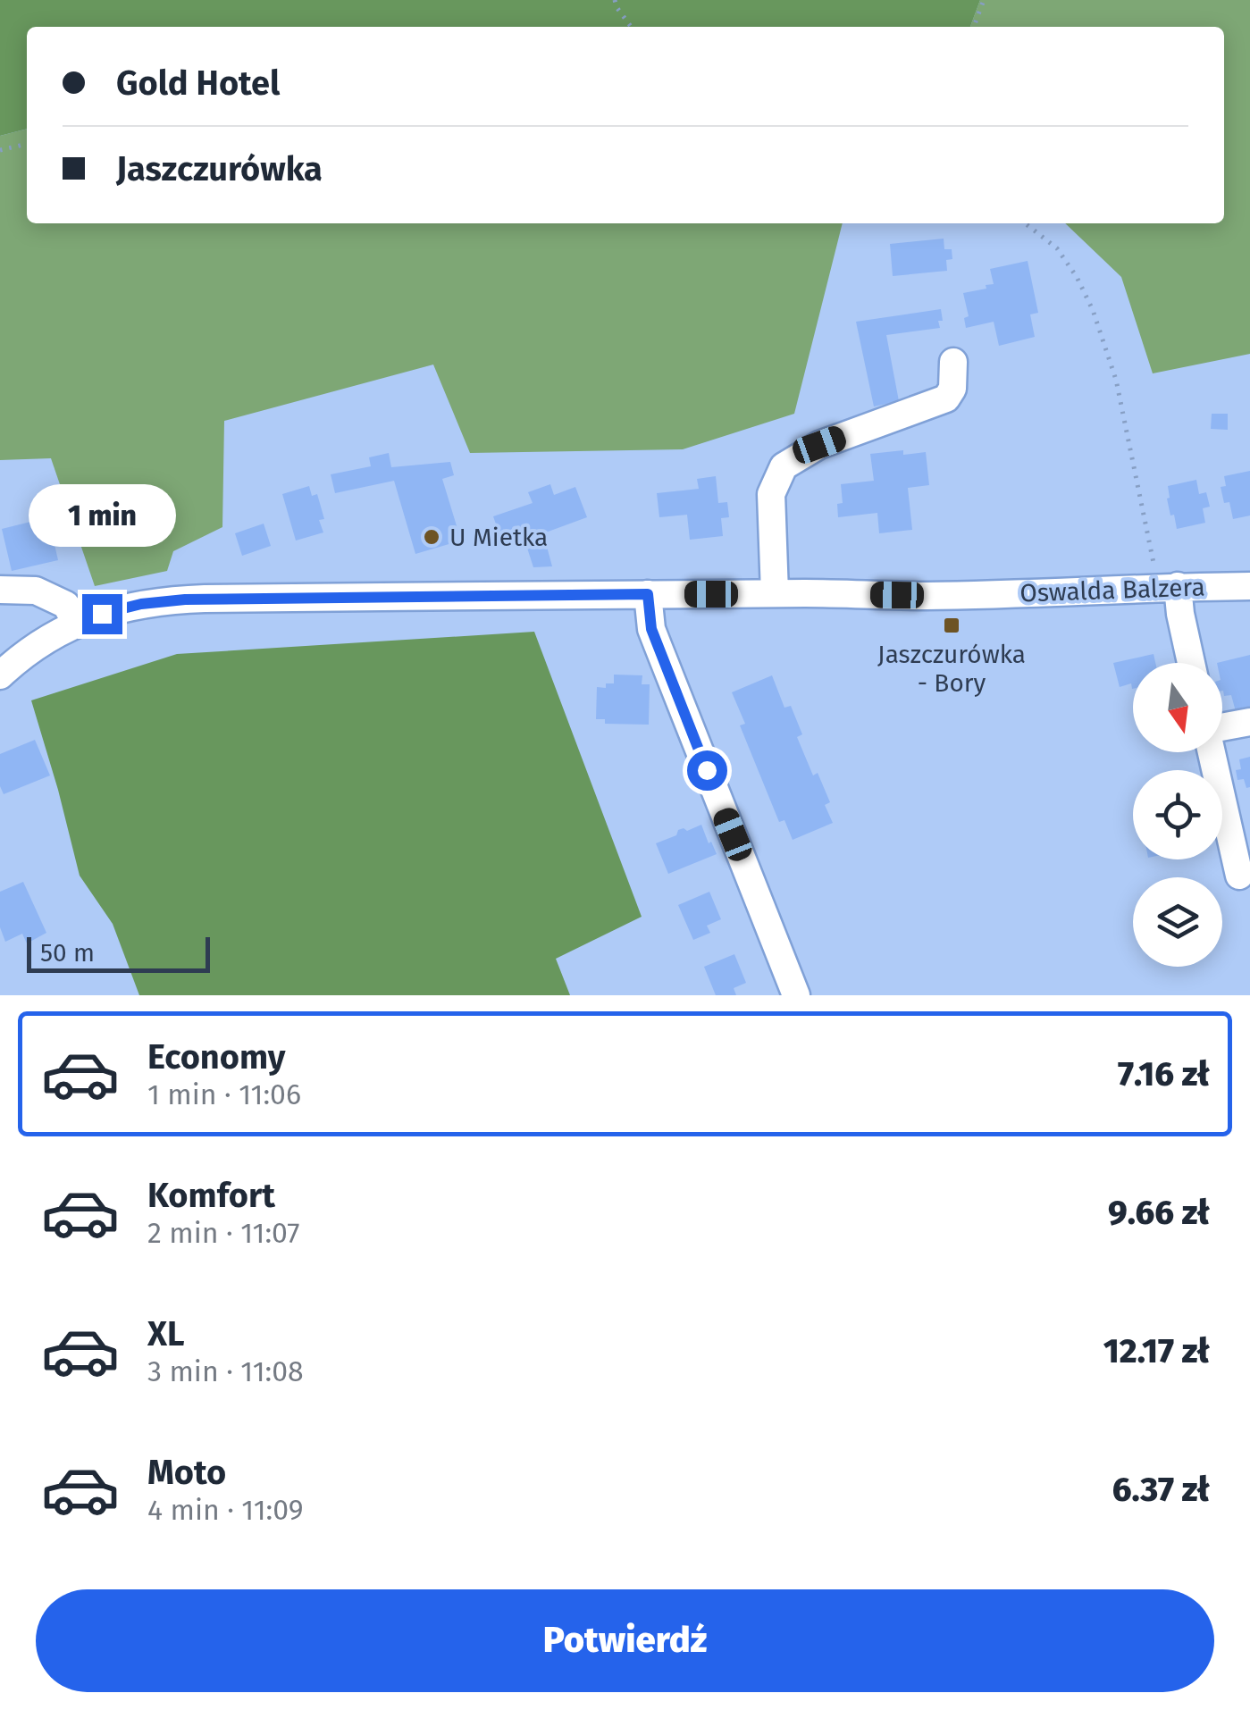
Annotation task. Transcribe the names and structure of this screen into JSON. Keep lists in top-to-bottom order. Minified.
{"streets":{"street":["Oswalda Balzera"]},"places":{"other":["U Mietka"],"transit":["Jaszczurówka - Bory"]},"scale_bar":"50 m","north":"bottom","page":{"banner":["Gold Hotel","Jaszczurówka"],"bubble":"1 min","scale":"50 m","list":[{"name":"Economy","note":"1 min · 11:06","value":"7.16 zł"},{"name":"Komfort","note":"2 min · 11:07","value":"9.66 zł"},{"name":"XL","note":"3 min · 11:08","value":"12.17 zł"},{"name":"Moto","note":"4 min · 11:09","value":"6.37 zł"}],"buttons":"Potwierdź"}}
